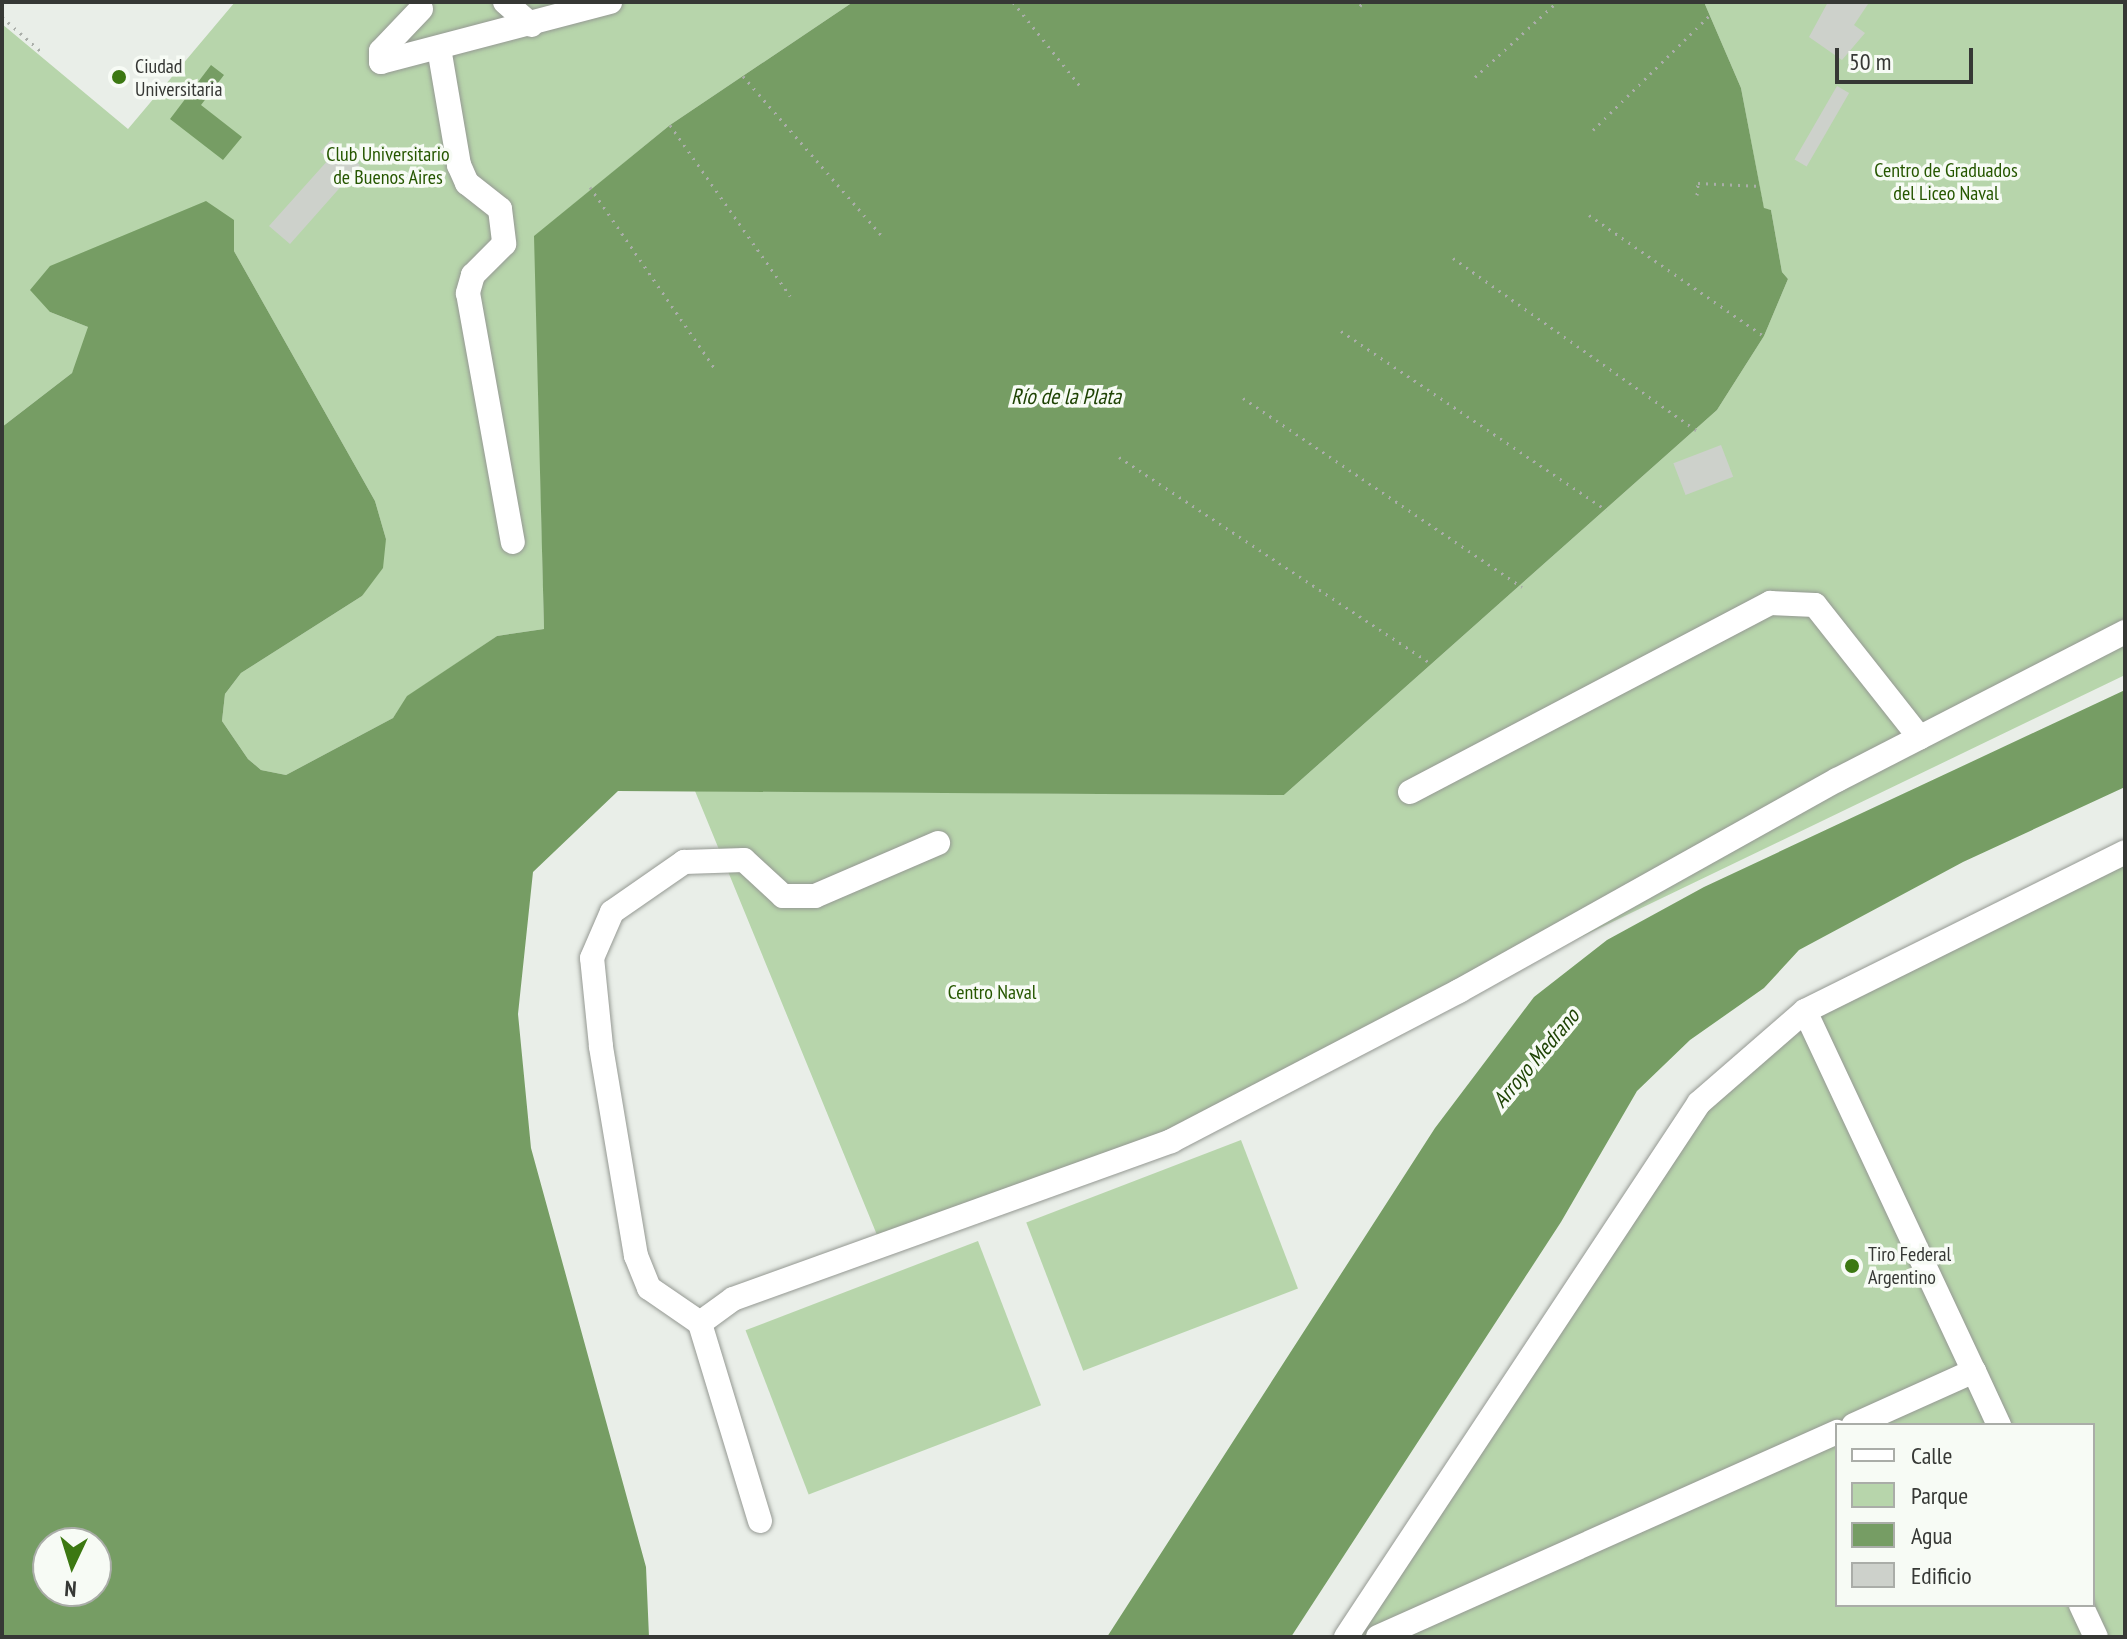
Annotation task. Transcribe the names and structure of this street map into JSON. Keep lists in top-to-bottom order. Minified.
{"water":["Río de la Plata","Arroyo Medrano"],"parks":["Club Universitario de Buenos Aires","Centro de Graduados del Liceo Naval","Centro Naval"],"places":["Ciudad Universitaria","Tiro Federal Argentino"],"legend":["Calle","Parque","Agua","Edificio"],"scale_bar":"50 m","north":"bottom"}
